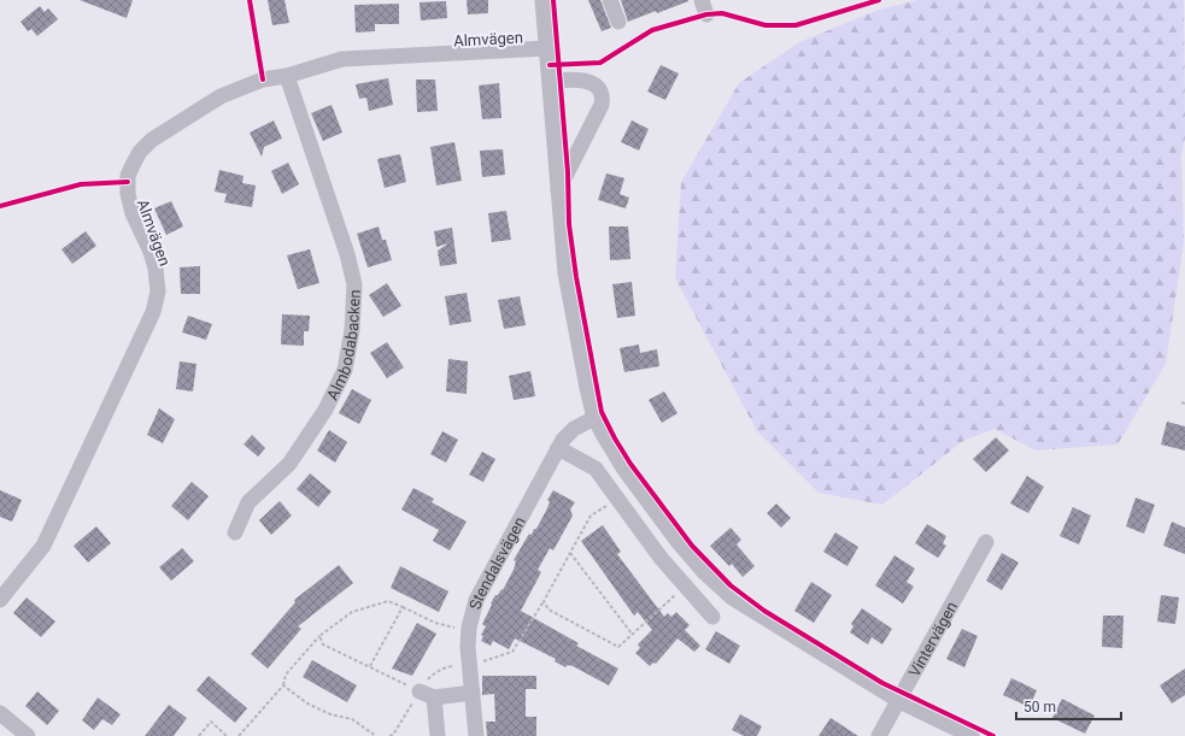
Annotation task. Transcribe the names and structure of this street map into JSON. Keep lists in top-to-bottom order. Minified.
{"streets":{"street":["Almvägen","Almbodabacken","Stendalsvägen","Vintervägen"]},"crossings":[["Almvägen","Almbodabacken"]],"scale_bar":"50 m"}
